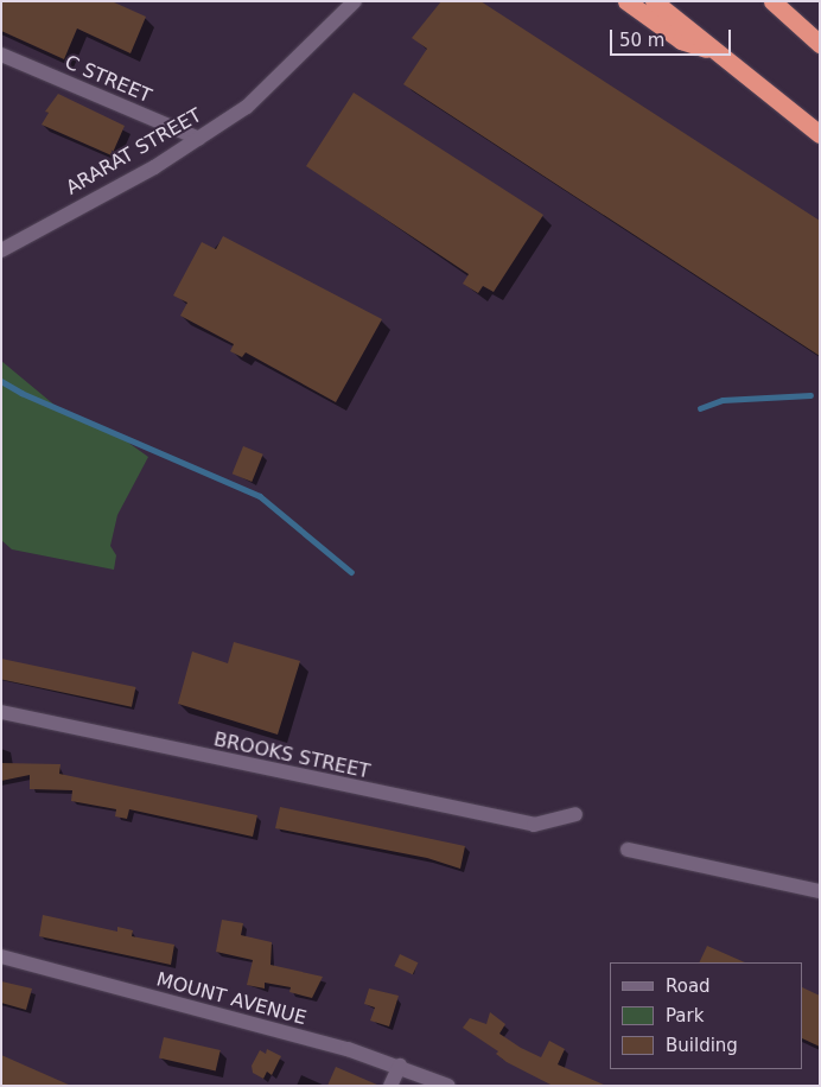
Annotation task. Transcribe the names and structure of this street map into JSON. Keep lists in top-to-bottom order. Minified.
{"streets":{"street":["C STREET","ARARAT STREET","BROOKS STREET","MOUNT AVENUE"]},"crossings":[["C STREET","ARARAT STREET"]],"legend":["Road","Park","Building"],"scale_bar":"50 m"}
